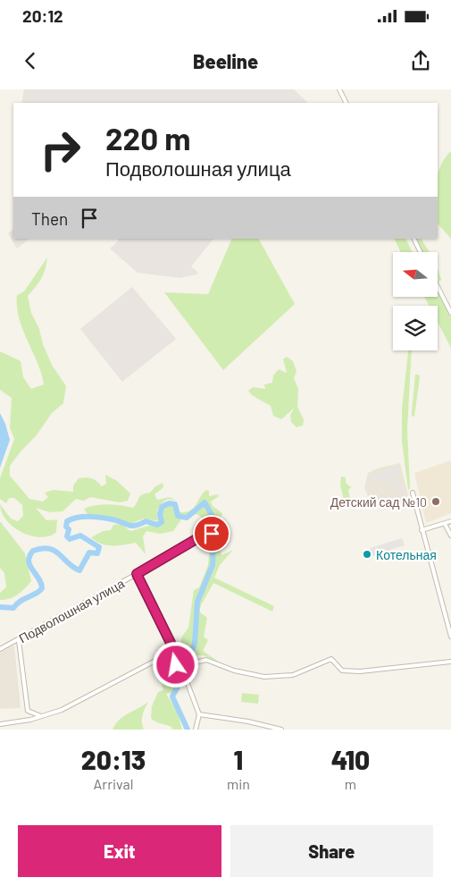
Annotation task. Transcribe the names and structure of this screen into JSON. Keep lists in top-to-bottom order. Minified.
{"streets":{"street":["Подволошная улица"]},"places":["Детский сад №10","Котельная"],"north":"left","page":{"status":"20:12","header":"Beeline","turn":["220 m","Подволошная улица"],"then":"Then","eta":["20:13","Arrival","1","min","410","m"],"buttons":["Exit","Share"]}}
